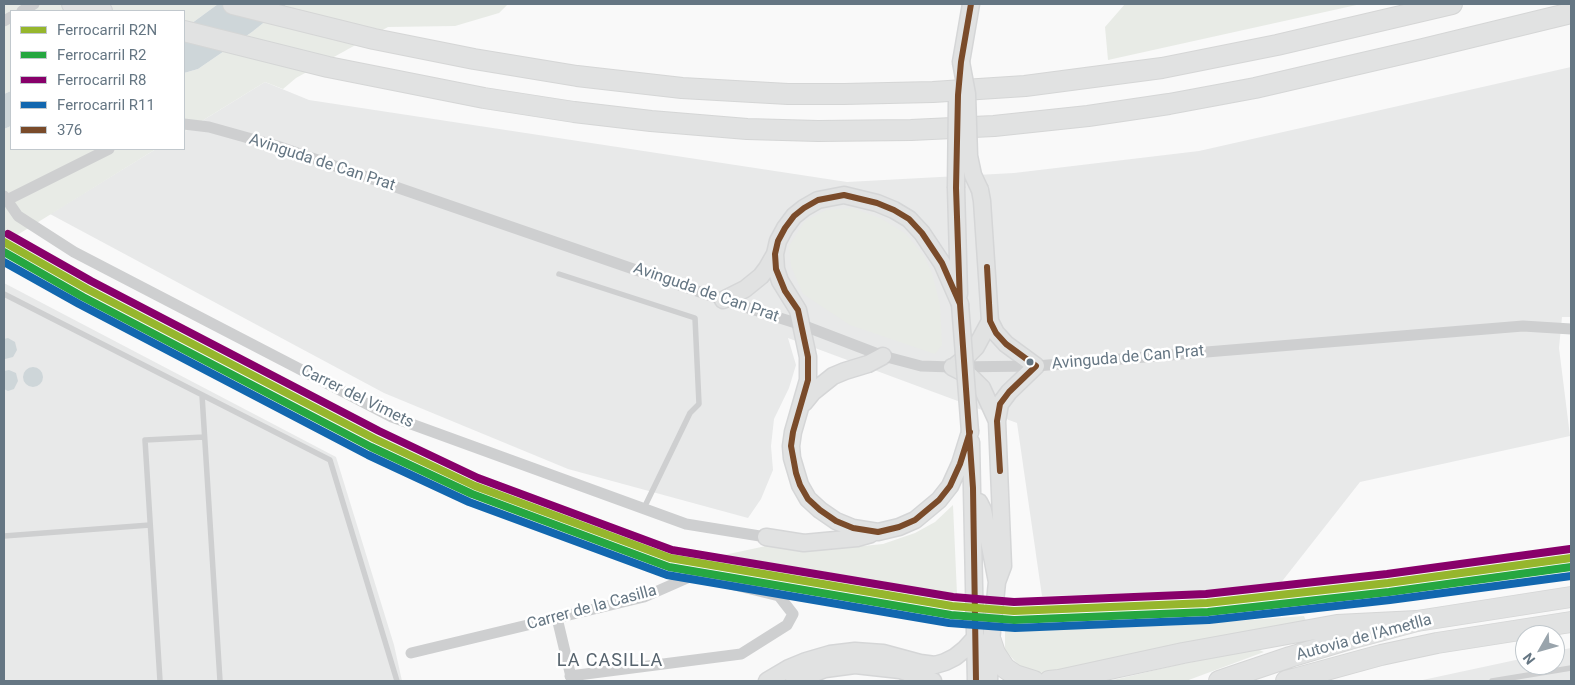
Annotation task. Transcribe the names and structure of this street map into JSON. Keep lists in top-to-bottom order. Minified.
{"streets":{"highway":["Autovia de l'Ametlla"],"street":["Avinguda de Can Prat","Carrer del Vimets","Carrer de la Casilla"]},"districts":["LA CASILLA"],"lines":["transit line 376","rail line R8","rail line R2N","rail line R2","rail line R11"],"legend":["Ferrocarril R2N","Ferrocarril R2","Ferrocarril R8","Ferrocarril R11","376"],"north":"bottom left"}
